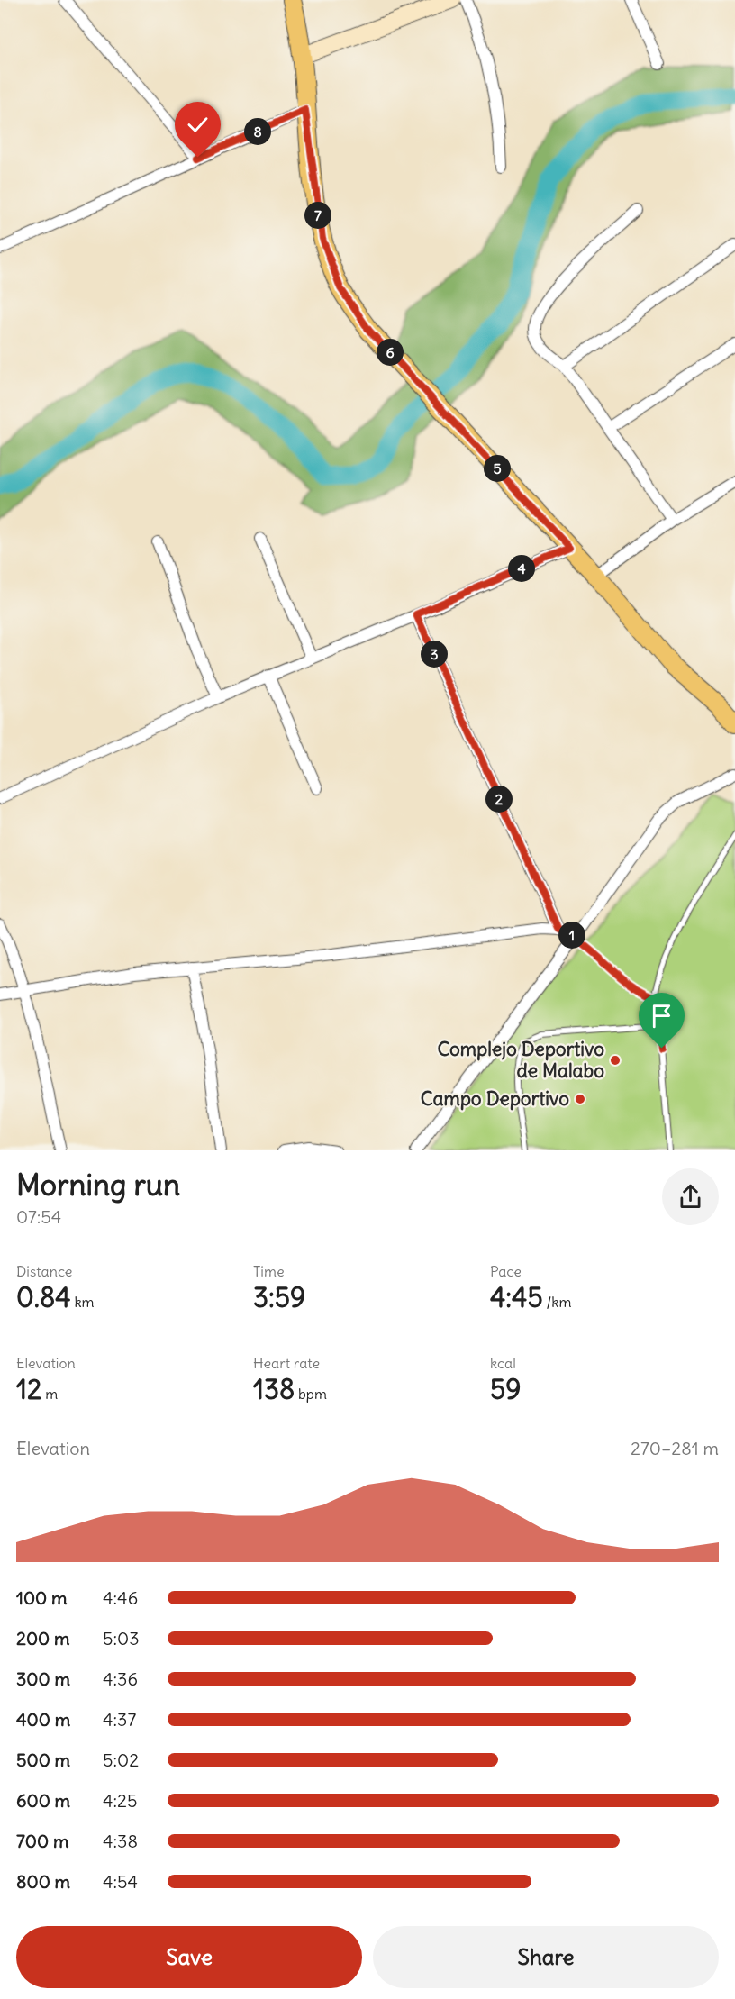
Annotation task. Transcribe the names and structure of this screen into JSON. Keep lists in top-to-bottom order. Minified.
{"places":["Complejo Deportivo de Malabo","Campo Deportivo"],"page":{"pins":["8","7","6","5","4","3","2","1"],"heading":["Morning run","07:54"],"stats":[["Distance","0.84 km"],["Time","3:59"],["Pace","4:45 /km"],["Elevation","12 m"],["Heart rate","138 bpm"],["kcal","59"]],"chart":["Elevation","270–281 m"],"list":[{"name":"100 m","note":"4:46"},{"name":"200 m","note":"5:03"},{"name":"300 m","note":"4:36"},{"name":"400 m","note":"4:37"},{"name":"500 m","note":"5:02"},{"name":"600 m","note":"4:25"},{"name":"700 m","note":"4:38"},{"name":"800 m","note":"4:54"}],"buttons":["Save","Share"]}}
